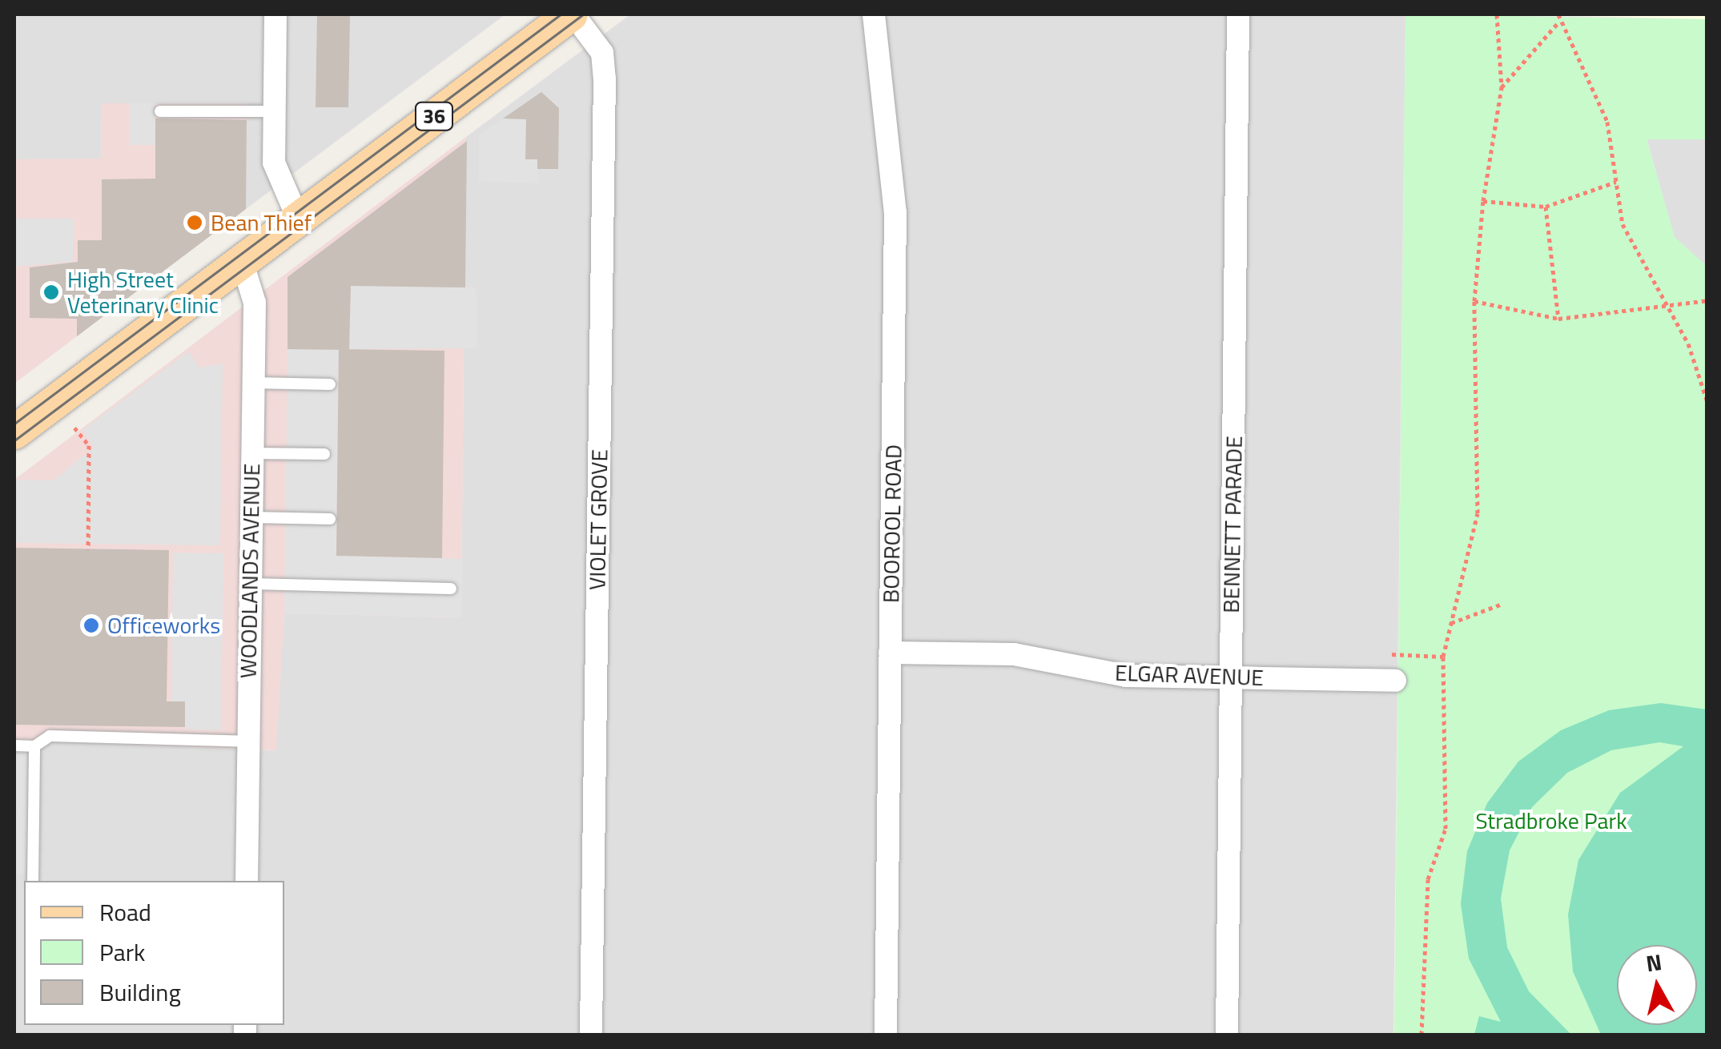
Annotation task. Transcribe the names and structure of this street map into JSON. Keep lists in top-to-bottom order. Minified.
{"streets":{"main road":["36"],"street":["VIOLET GROVE","BOOROOL ROAD","BENNETT PARADE","WOODLANDS AVENUE","ELGAR AVENUE"]},"crossings":[["36","VIOLET GROVE"],["36","WOODLANDS AVENUE"],["BOOROOL ROAD","ELGAR AVENUE"],["BENNETT PARADE","ELGAR AVENUE"]],"parks":["Stradbroke Park"],"places":["Bean Thief","High Street Veterinary Clinic","Officeworks"],"legend":["Road","Park","Building"],"north":"top"}
